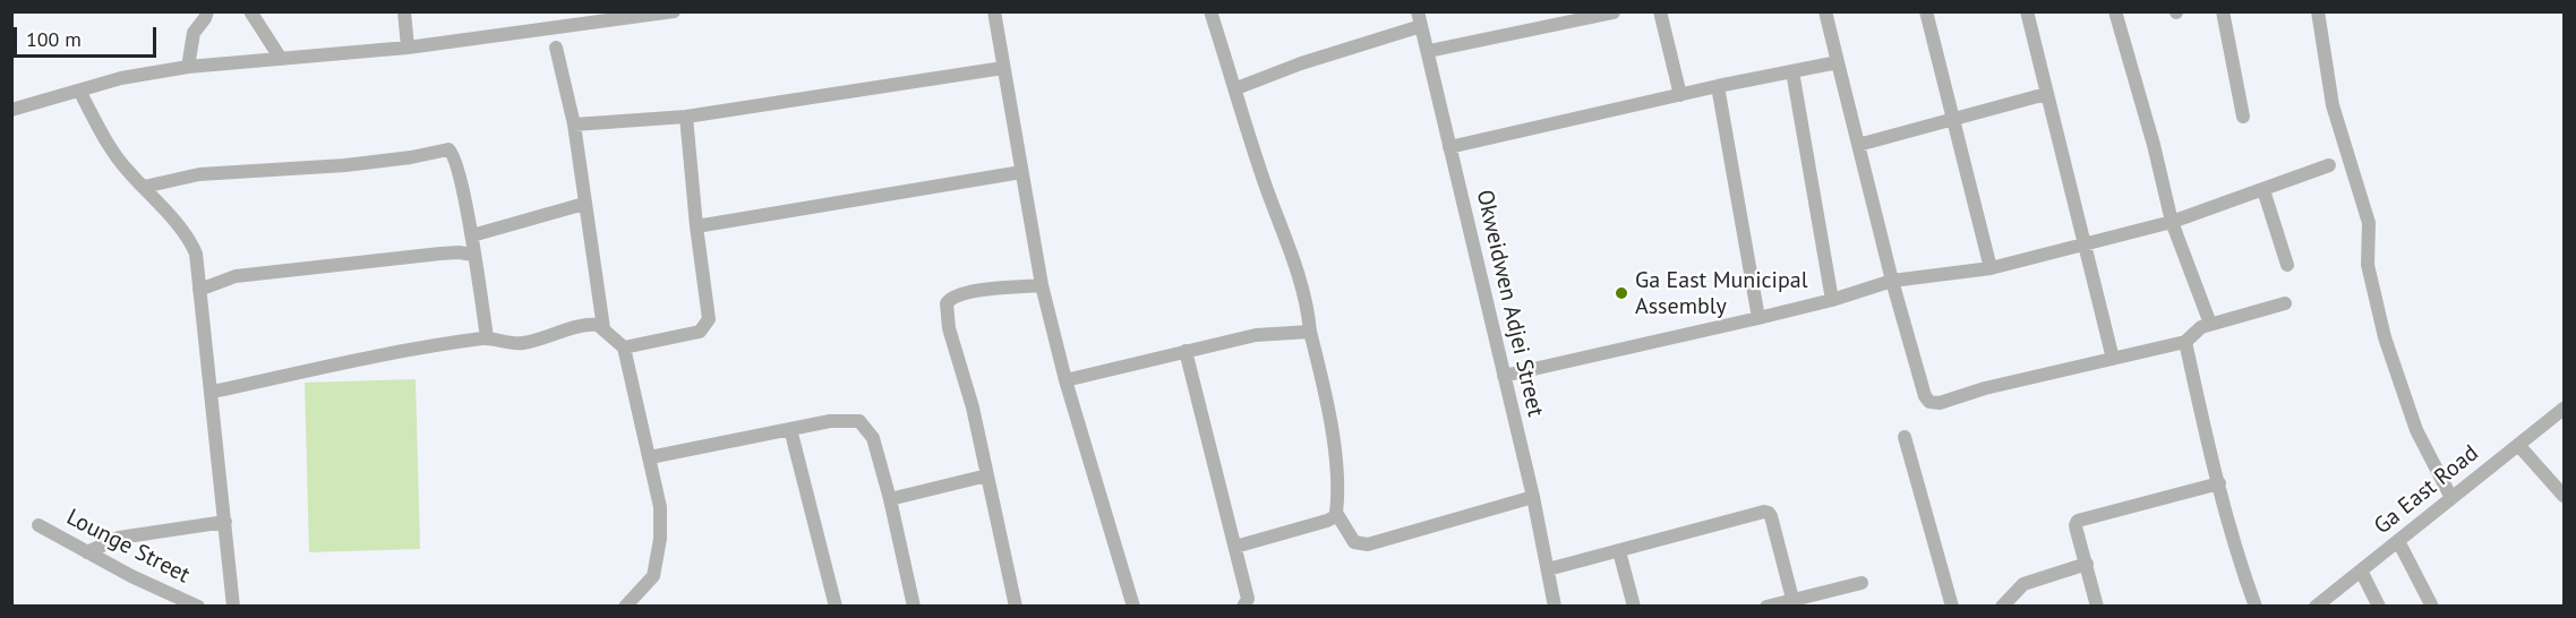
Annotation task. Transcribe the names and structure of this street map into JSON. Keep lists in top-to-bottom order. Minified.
{"streets":{"street":["Okweidwen Adjei Street","Ga East Road","Lounge Street"]},"places":["Ga East Municipal Assembly"],"scale_bar":"100 m"}
